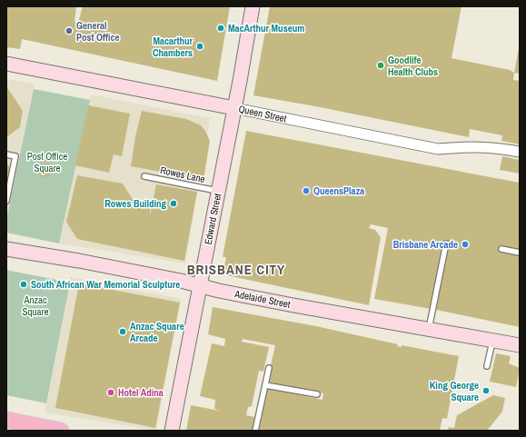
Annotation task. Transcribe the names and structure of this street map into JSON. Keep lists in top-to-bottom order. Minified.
{"streets":{"street":["Queen Street","Edward Street","Adelaide Street"],"lane":["Rowes Lane"]},"crossings":[["Queen Street","Edward Street"],["Rowes Lane","Edward Street"],["Edward Street","Adelaide Street"]],"districts":["BRISBANE CITY"],"parks":["Post Office Square","Anzac Square"],"places":["MacArthur Museum","General Post Office","Macarthur Chambers","Goodlife Health Clubs","QueensPlaza","Rowes Building","Brisbane Arcade","South African War Memorial Sculpture","Anzac Square Arcade","King George Square","Hotel Adina"]}
